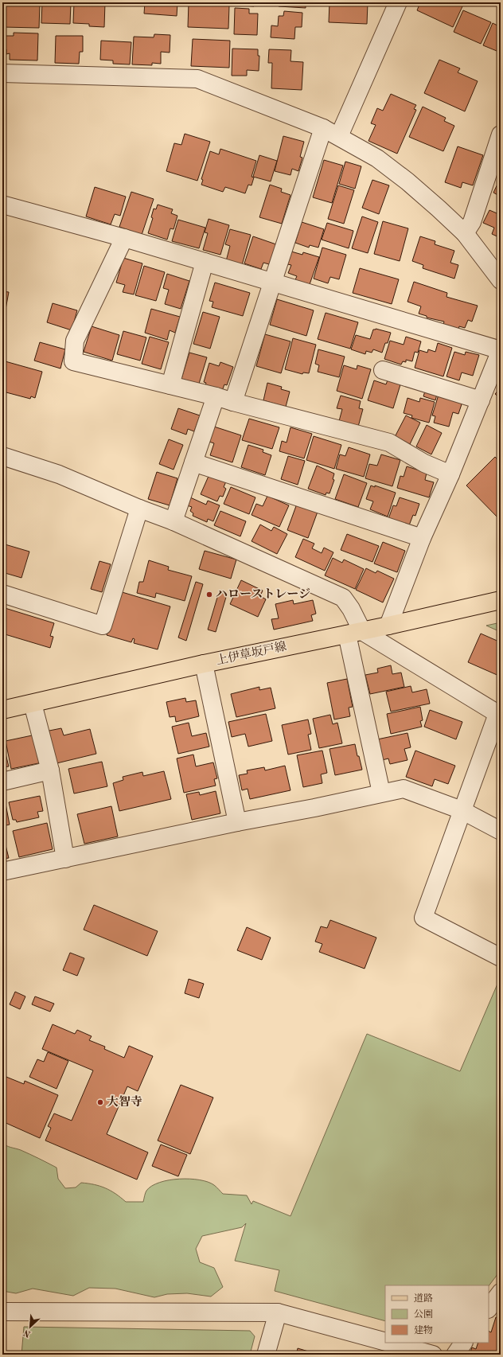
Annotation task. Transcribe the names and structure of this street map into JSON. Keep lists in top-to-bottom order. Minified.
{"streets":{"main road":["上伊草坂戸線"]},"places":["ハローストレージ","大智寺"],"legend":["道路","公園","建物"],"north":"bottom left"}
